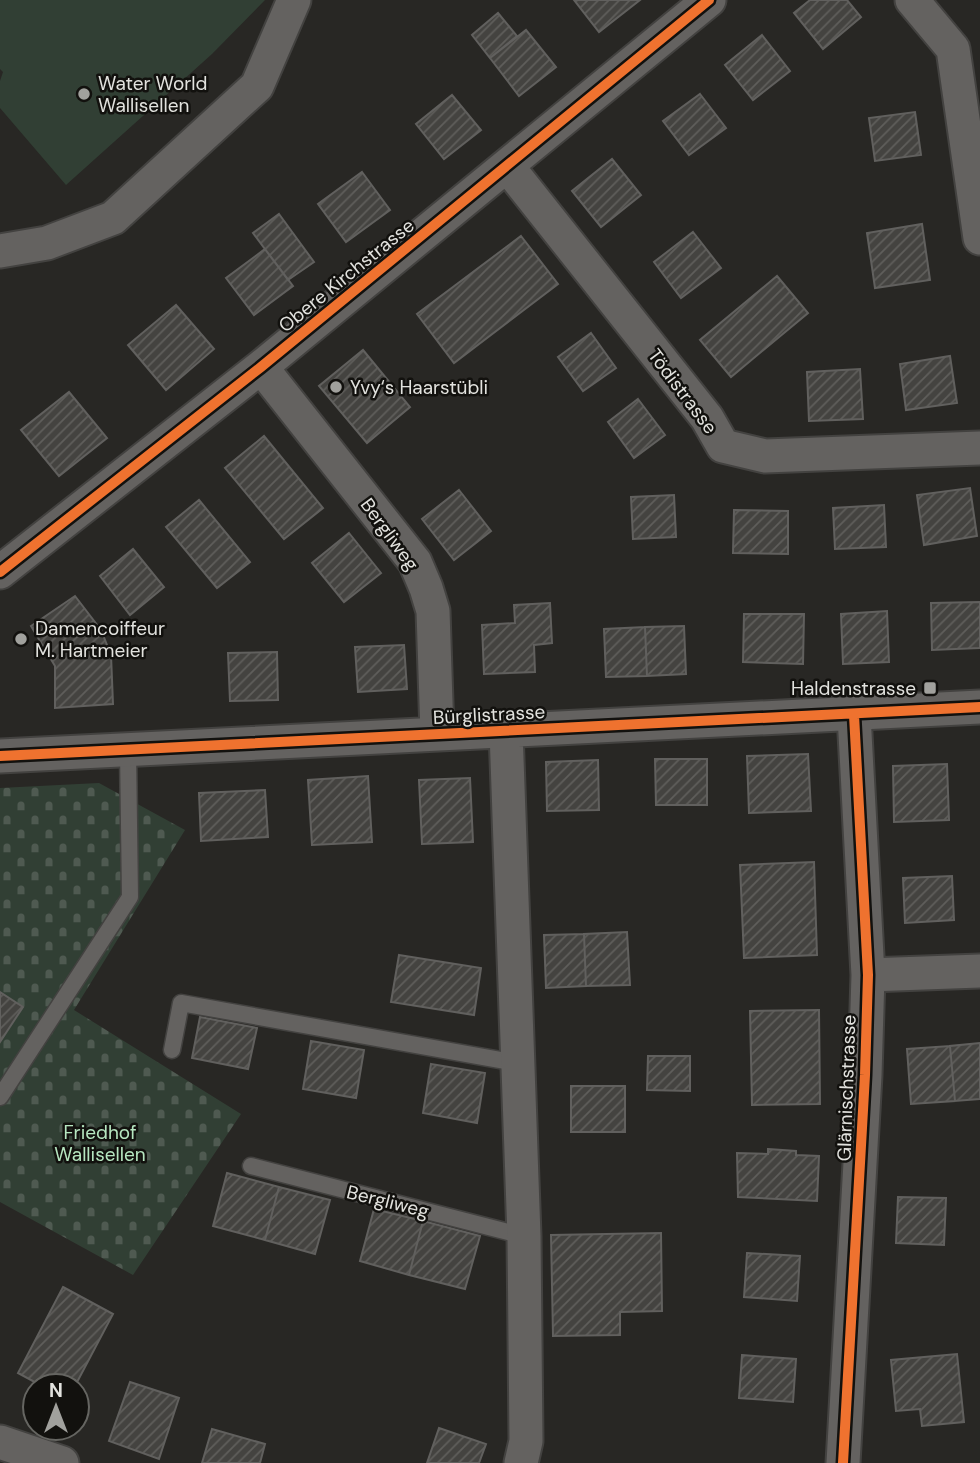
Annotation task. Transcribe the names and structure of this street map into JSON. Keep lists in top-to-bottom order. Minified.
{"streets":{"street":["Obere Kirchstrasse","Tödistrasse","Bergliweg","Bürglistrasse","Glärnischstrasse"]},"crossings":[["Obere Kirchstrasse","Tödistrasse"],["Obere Kirchstrasse","Bergliweg"],["Bergliweg","Bürglistrasse"],["Bürglistrasse","Glärnischstrasse"]],"parks":["Friedhof Wallisellen"],"places":{"other":["Water World Wallisellen","Yvy‘s Haarstübli","Damencoiffeur M. Hartmeier"],"transit":["Haldenstrasse"]},"north":"top"}
